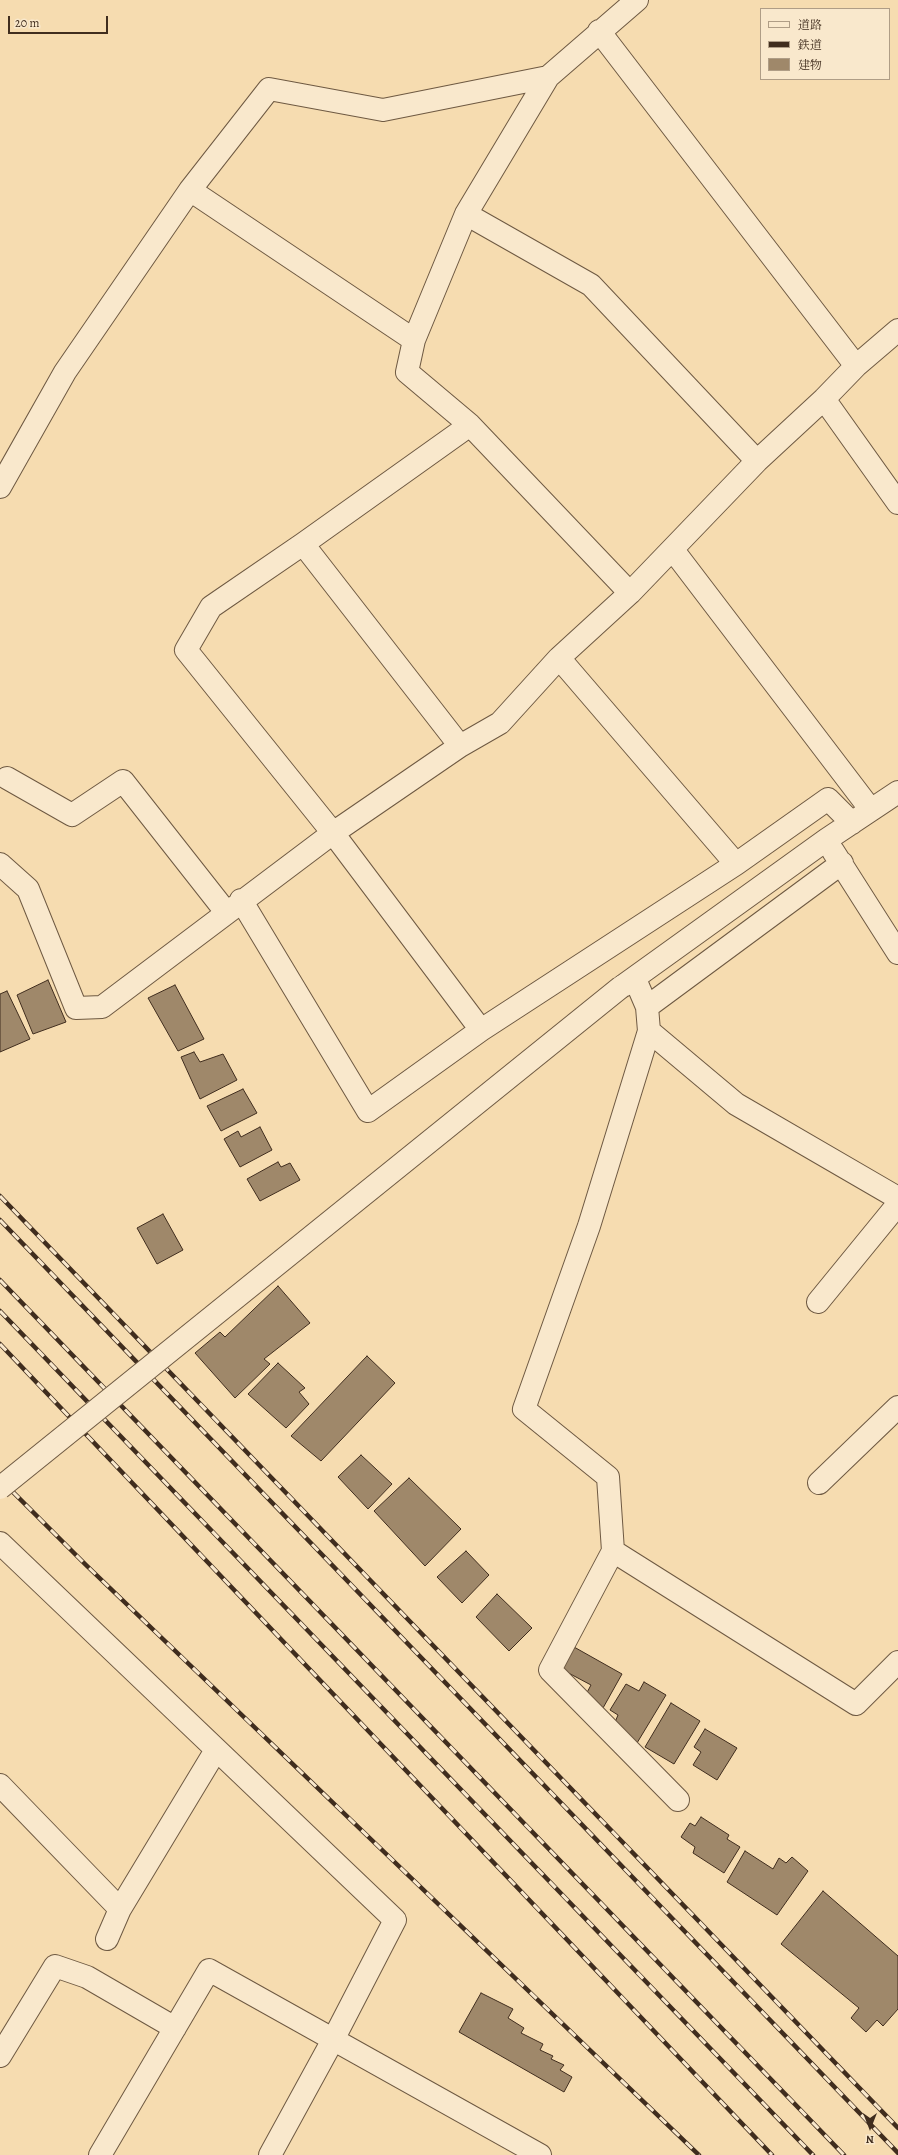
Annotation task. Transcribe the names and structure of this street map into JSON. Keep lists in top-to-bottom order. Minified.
{"legend":["道路","鉄道","建物"],"scale_bar":"20 m","north":"bottom"}
